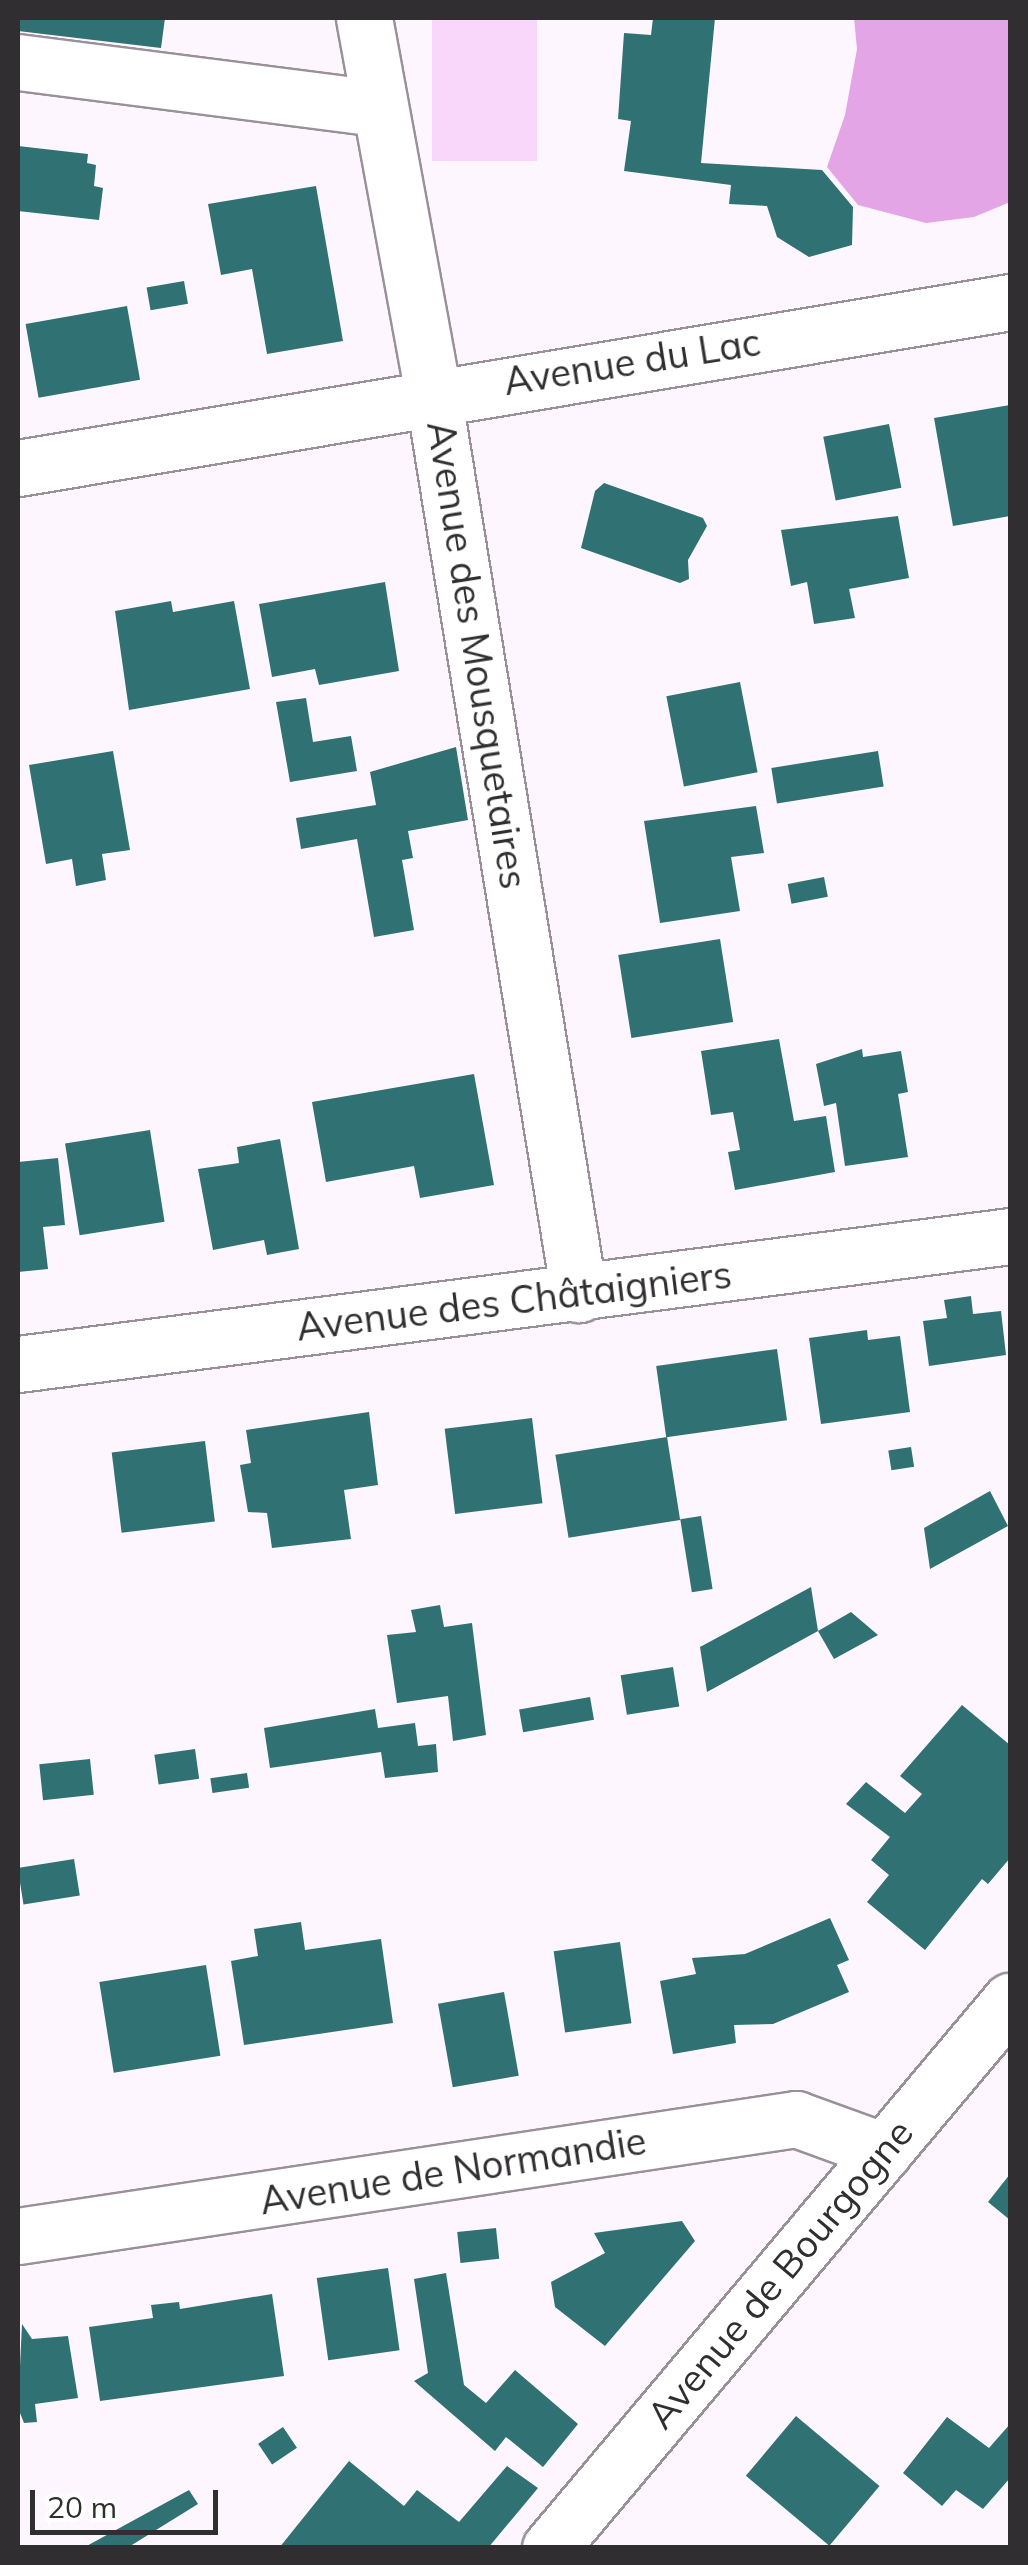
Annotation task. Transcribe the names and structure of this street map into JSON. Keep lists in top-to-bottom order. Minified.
{"streets":{"street":["Avenue du Lac","Avenue des Mousquetaires","Avenue des Châtaigniers","Avenue de Normandie","Avenue de Bourgogne"]},"crossings":[["Avenue du Lac","Avenue des Mousquetaires"],["Avenue des Mousquetaires","Avenue des Châtaigniers"],["Avenue de Normandie","Avenue de Bourgogne"]],"scale_bar":"20 m"}
